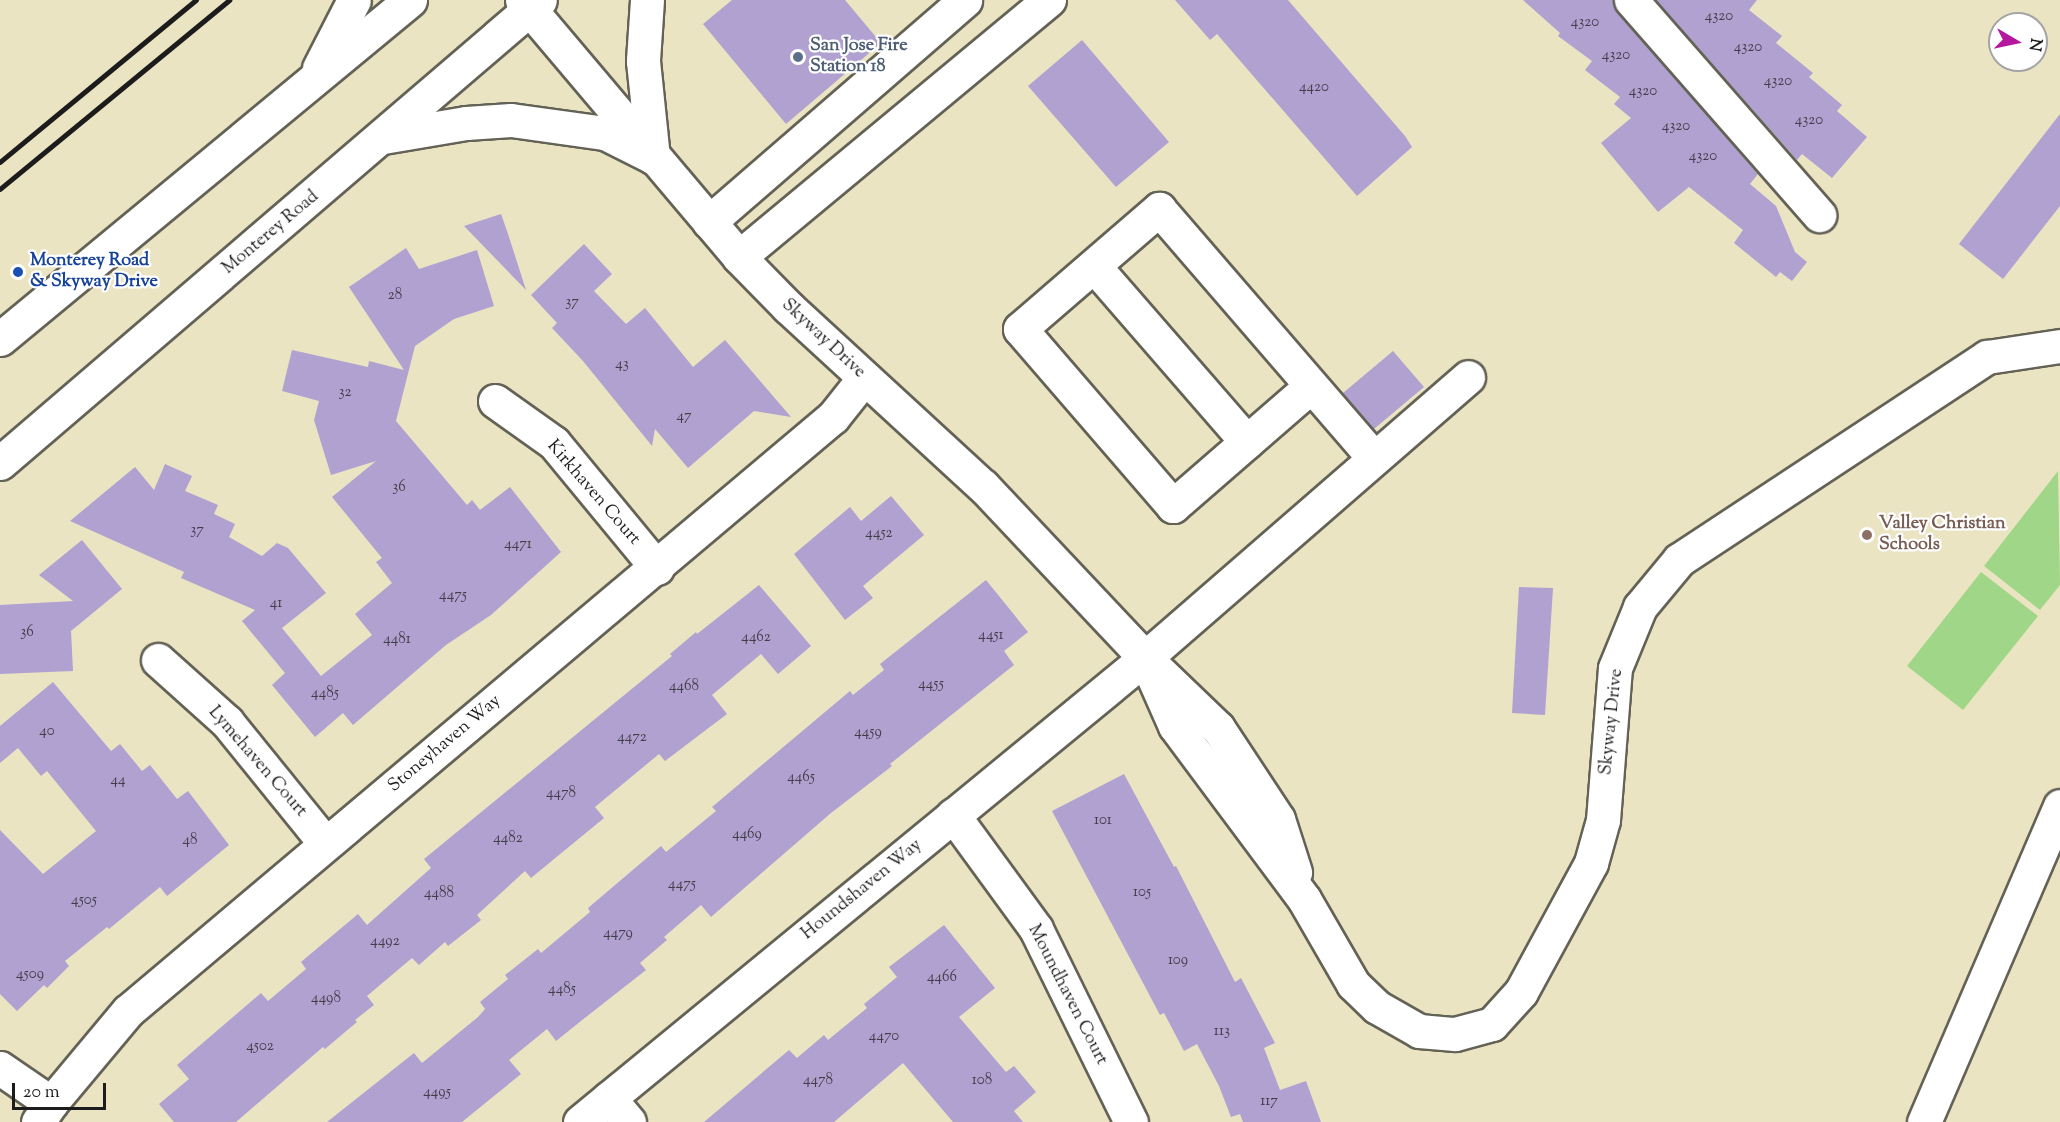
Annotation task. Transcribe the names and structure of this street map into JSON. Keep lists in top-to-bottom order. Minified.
{"streets":{"street":["Monterey Road","Skyway Drive","Kirkhaven Court","Stoneyhaven Way","Lymehaven Court","Houndshaven Way","Moundhaven Court"]},"crossings":[["Monterey Road","Skyway Drive"],["Skyway Drive","Stoneyhaven Way"],["Skyway Drive","Houndshaven Way"],["Kirkhaven Court","Stoneyhaven Way"],["Stoneyhaven Way","Lymehaven Court"],["Houndshaven Way","Moundhaven Court"]],"places":["San Jose Fire Station 18","Monterey Road & Skyway Drive","Valley Christian Schools"],"house_numbers":["4320","4320","4320","4320","4320","4420","4320","4320","4320","4320","28","37","43","32","47","36","37","4452","4471","4475","41","36","4451","4462","4481","4455","4468","4485","40","4459","4472","4465","44","4478","101","4469","4482","48","4475","105","4488","4505","4479","4492","109","4509","4466","4485","4498","113","4470","4502","4478","108","4495","117"],"scale_bar":"20 m","north":"right"}
